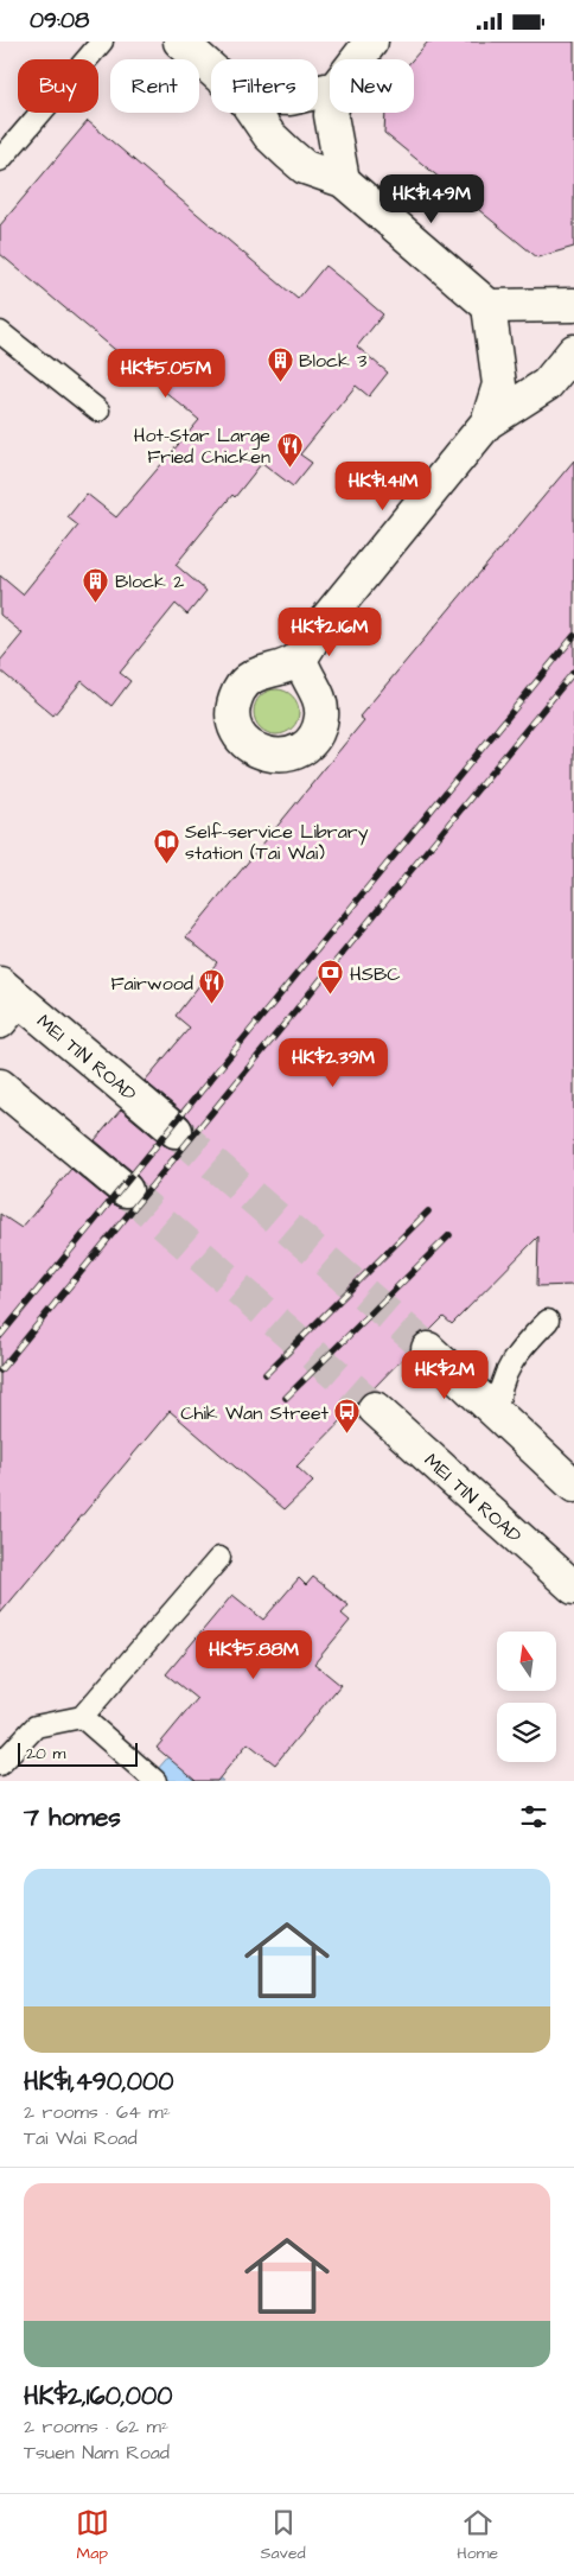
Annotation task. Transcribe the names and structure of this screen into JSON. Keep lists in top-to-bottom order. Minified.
{"streets":{"street":["MEI TIN ROAD"]},"places":{"building":["Block 3","Block 2"],"restaurant":["Hot-Star Large Fried Chicken","Fairwood"],"library":["Self-service Library station (Tai Wai)"],"bank":["HSBC"],"bus stop":["Chik Wan Street"]},"scale_bar":"20 m","north":"top","page":{"status":"09:08","chip":["Buy","Rent","Filters","New"],"price":["HK$1.49M","HK$5.05M","HK$1.41M","HK$2.16M","HK$2.39M","HK$2M","HK$5.88M"],"scale":"20 m","heading":"7 homes","list":[{"name":"HK$1,490,000","note":"2 rooms · 64 m² · Tai Wai Road"},{"name":"HK$2,160,000","note":"2 rooms · 62 m² · Tsuen Nam Road"}],"tabs":["Map","Saved","Home"]}}
